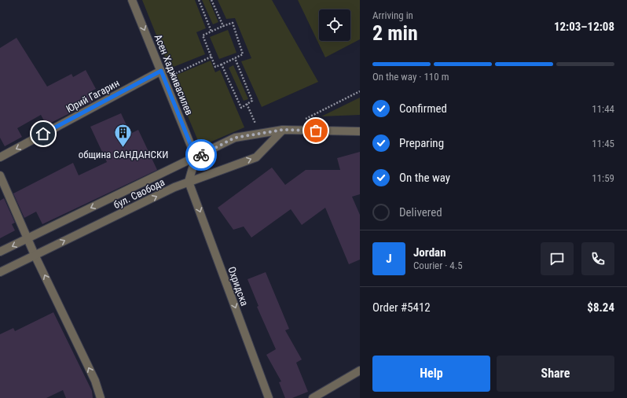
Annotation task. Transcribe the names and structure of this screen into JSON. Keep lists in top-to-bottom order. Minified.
{"streets":{"street":["Асен Хадживасилев","Юрий Гагарин","бул. Свобода","Охридска"]},"crossings":[["Асен Хадживасилев","Юрий Гагарин"],["Асен Хадживасилев","бул. Свобода"],["бул. Свобода","Охридска"]],"one_way":["Асен Хадживасилев","Юрий Гагарин","Охридска"],"places":{"building":["община САНДАНСКИ"]},"page":{"heading":["2 min","Arriving in","12:03–12:08"],"panel":["Jordan","Courier · 4.5","Order #5412","$8.24"],"bar":"On the way · 110 m","list":[["Confirmed","11:44"],["Preparing","11:45"],["On the way","11:59"],"Delivered"],"round":"J","buttons":["Help","Share"]}}
